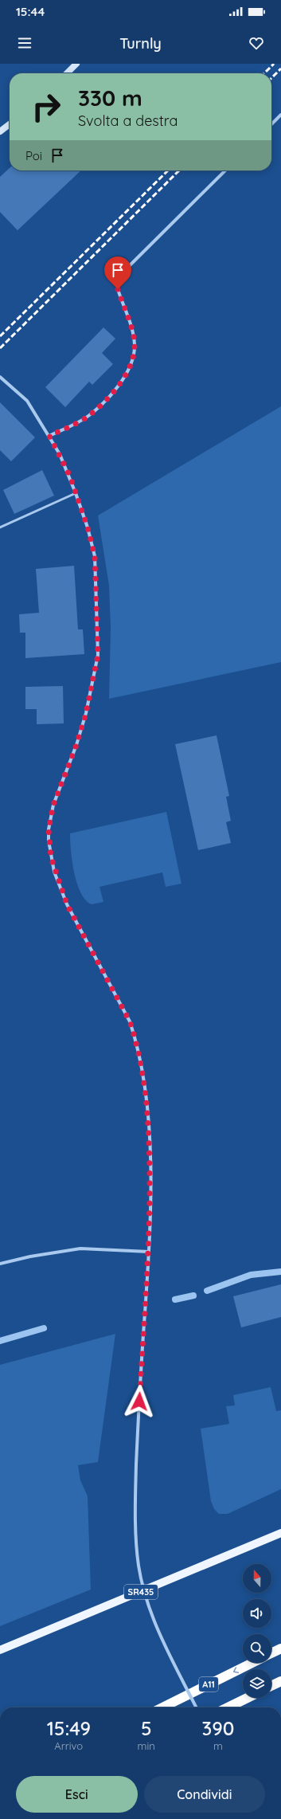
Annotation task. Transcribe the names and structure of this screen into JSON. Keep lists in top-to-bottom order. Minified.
{"streets":{"highway":["A11"],"main road":["SR435"]},"north":"top","page":{"status":"15:44","header":"Turnly","turn":["330 m","Svolta a destra"],"then":"Poi","eta":["15:49","Arrivo","5","min","390","m"],"buttons":["Esci","Condividi"]}}
